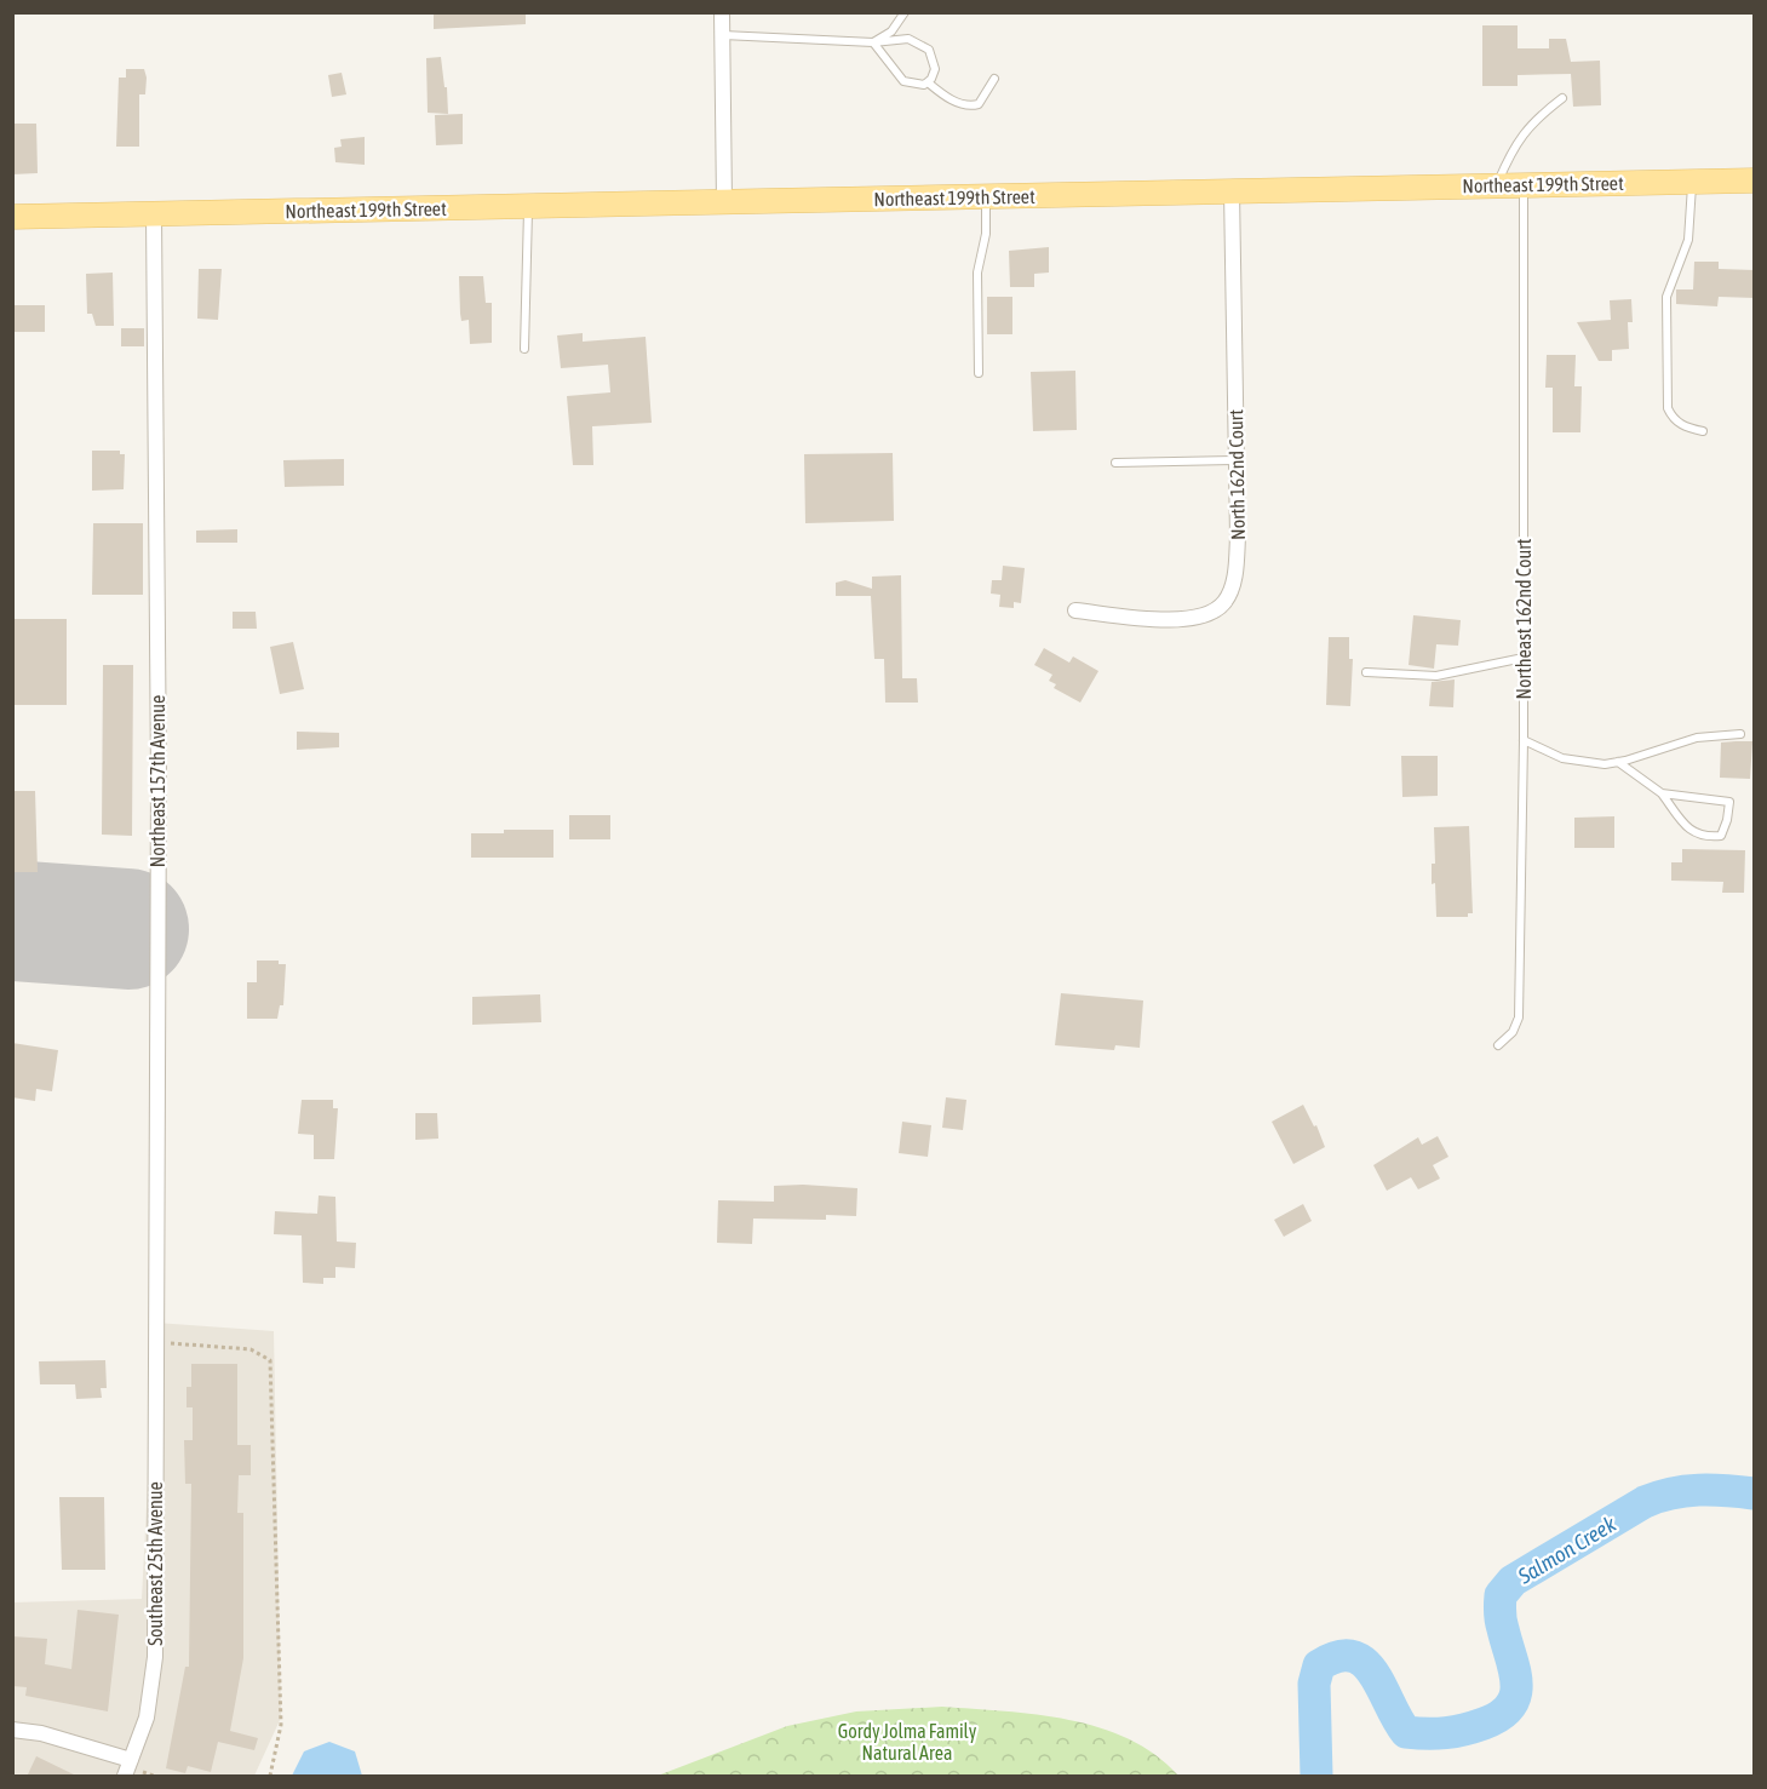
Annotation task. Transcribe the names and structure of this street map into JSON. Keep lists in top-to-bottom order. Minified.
{"streets":{"main road":["Northeast 199th Street"],"street":["North 162nd Court","Northeast 157th Avenue","Southeast 25th Avenue"],"lane":["Northeast 162nd Court"]},"crossings":[["Northeast 199th Street","North 162nd Court"],["Northeast 199th Street","Northeast 162nd Court"],["Northeast 199th Street","Northeast 157th Avenue"],["Northeast 157th Avenue","Southeast 25th Avenue"]],"water":["Salmon Creek"],"parks":["Gordy Jolma Family Natural Area"]}
